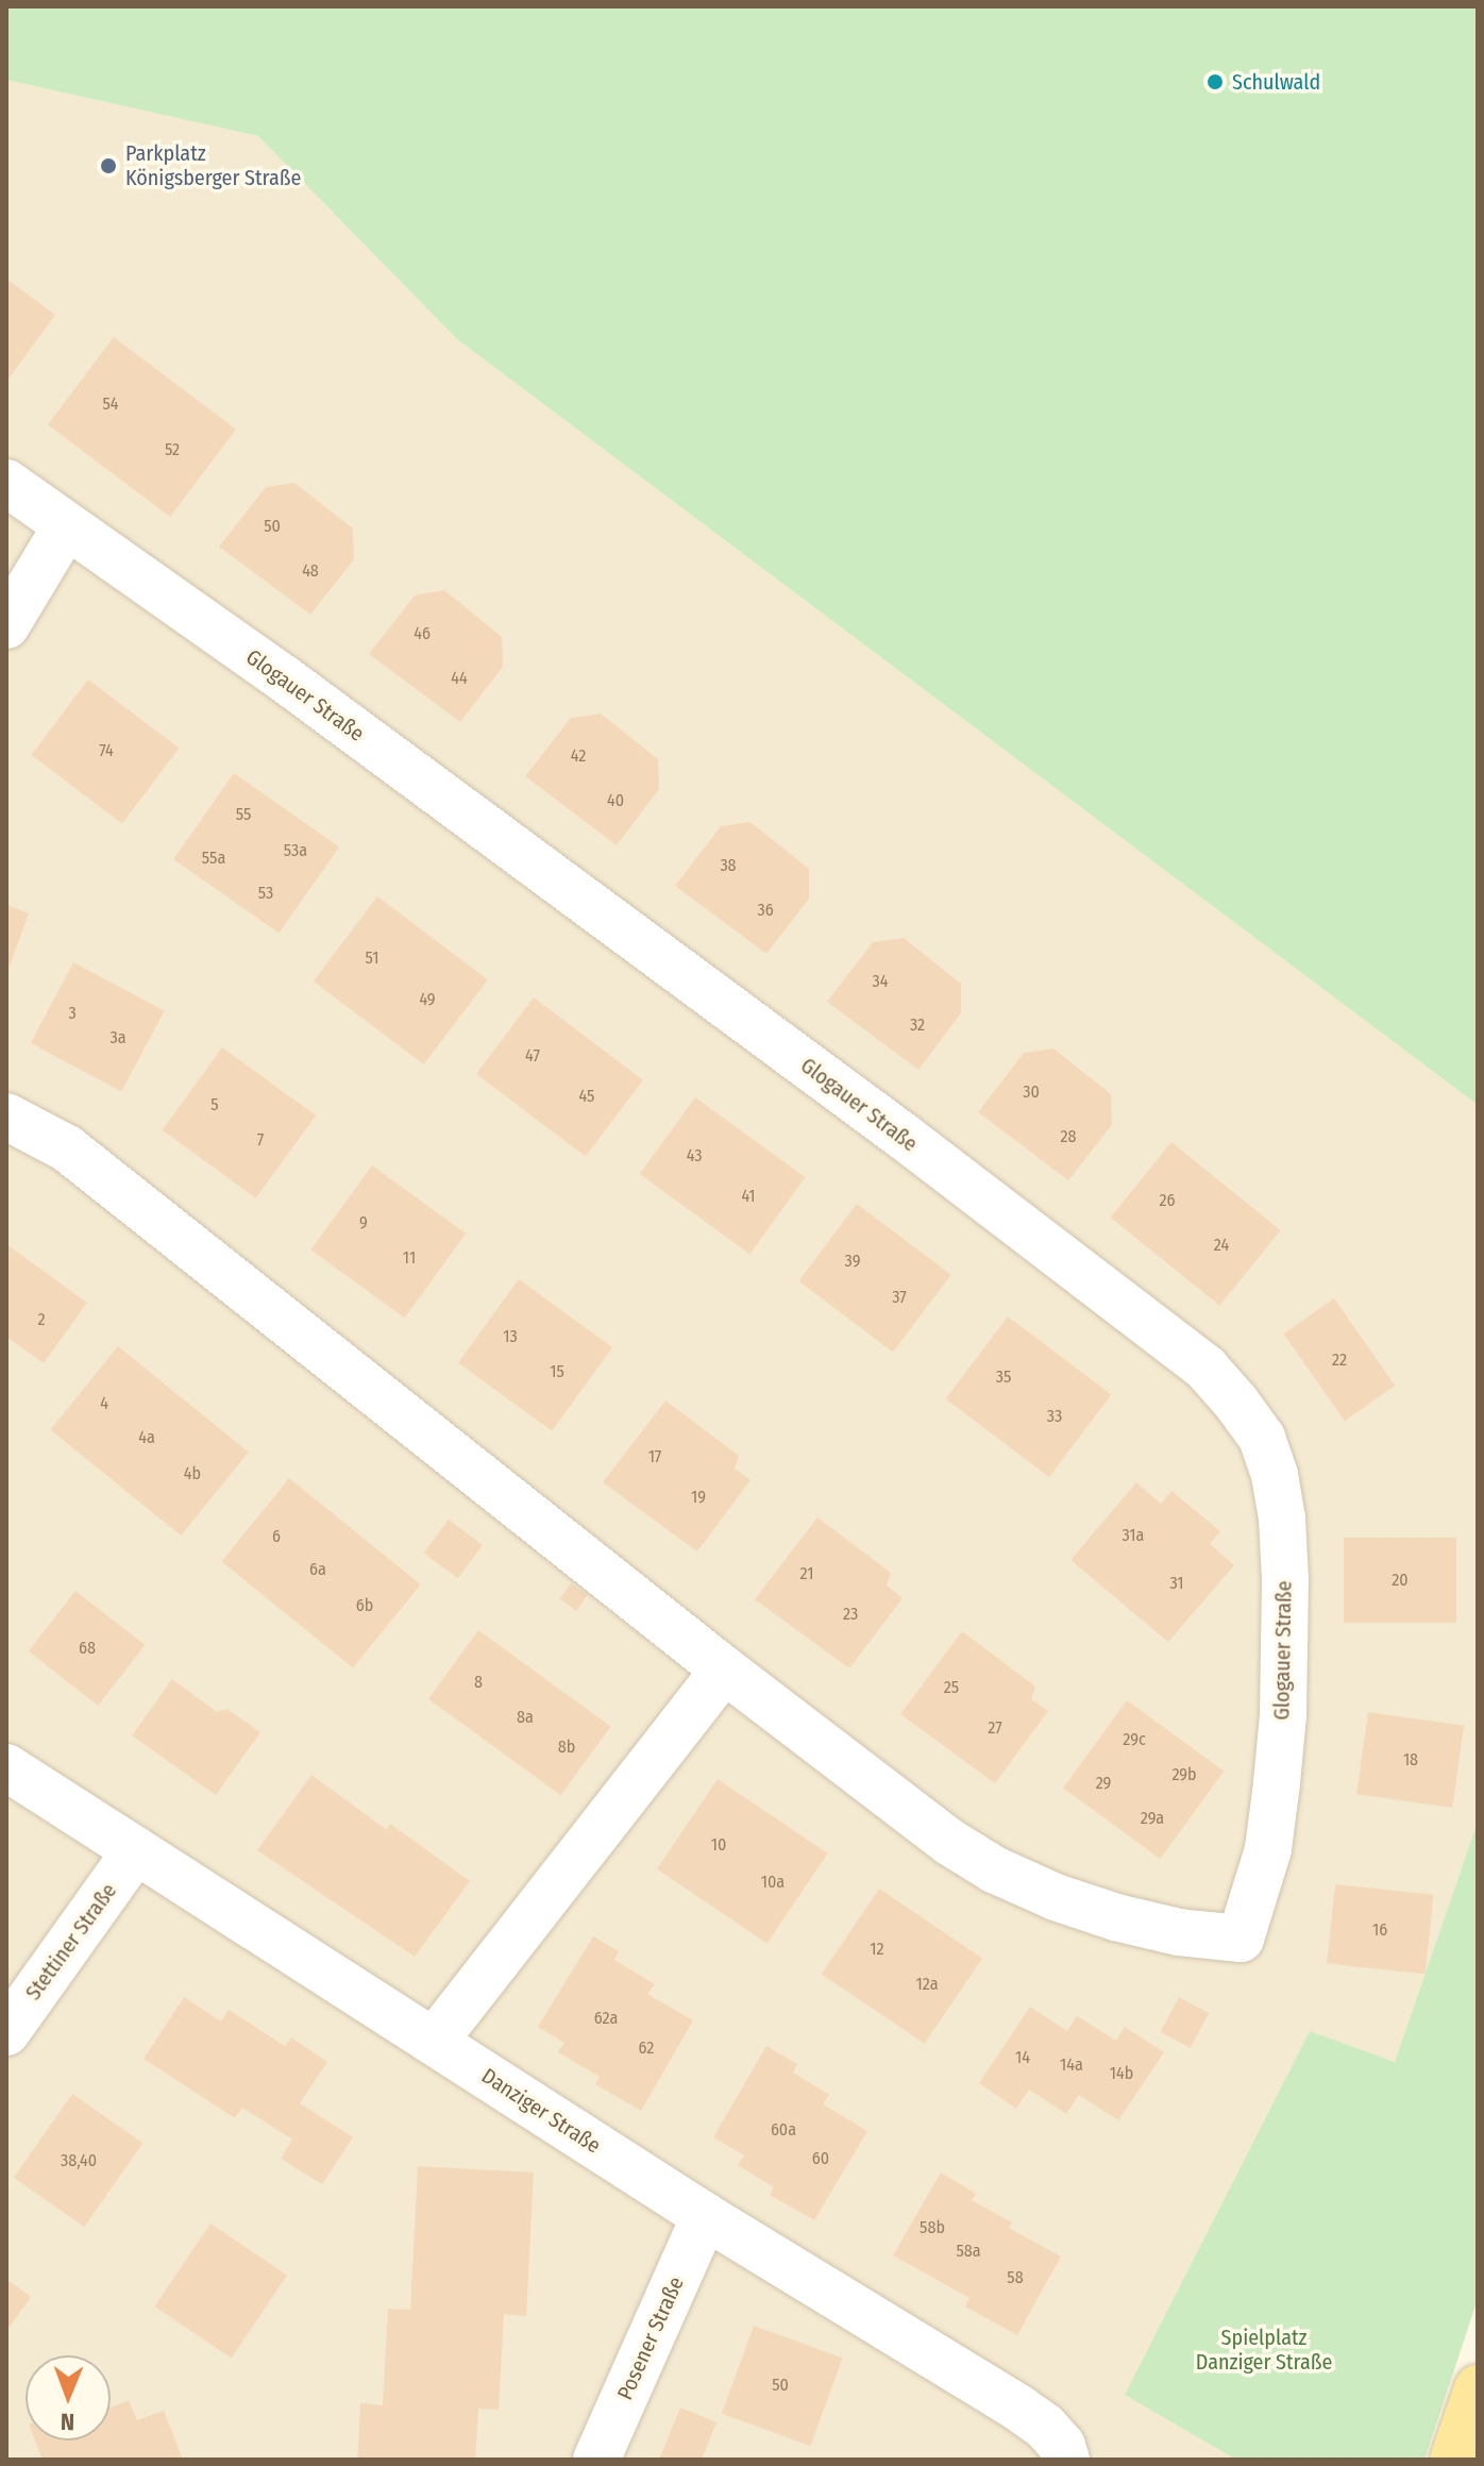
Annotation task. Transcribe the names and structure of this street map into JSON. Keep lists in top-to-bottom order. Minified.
{"streets":{"street":["Glogauer Straße","Stettiner Straße","Danziger Straße","Posener Straße"]},"crossings":[["Stettiner Straße","Danziger Straße"],["Danziger Straße","Posener Straße"]],"parks":["Spielplatz Danziger Straße"],"places":["Schulwald","Parkplatz Königsberger Straße"],"house_numbers":["54","52","50","48","46","44","74","42","40","55","53a","55a","38","53","36","51","34","49","3","32","3a","47","30","45","5","28","7","43","41","26","9","24","11","39","37","2","13","22","15","35","4","33","4a","17","4b","19","31a","6","6a","21","20","31","6b","23","68","8","25","8a","27","29c","8b","18","29b","29","29a","10","10a","16","12","12a","62a","62","14","14a","14b","60a","60","38,40","58b","58a","58","50"],"north":"bottom"}
